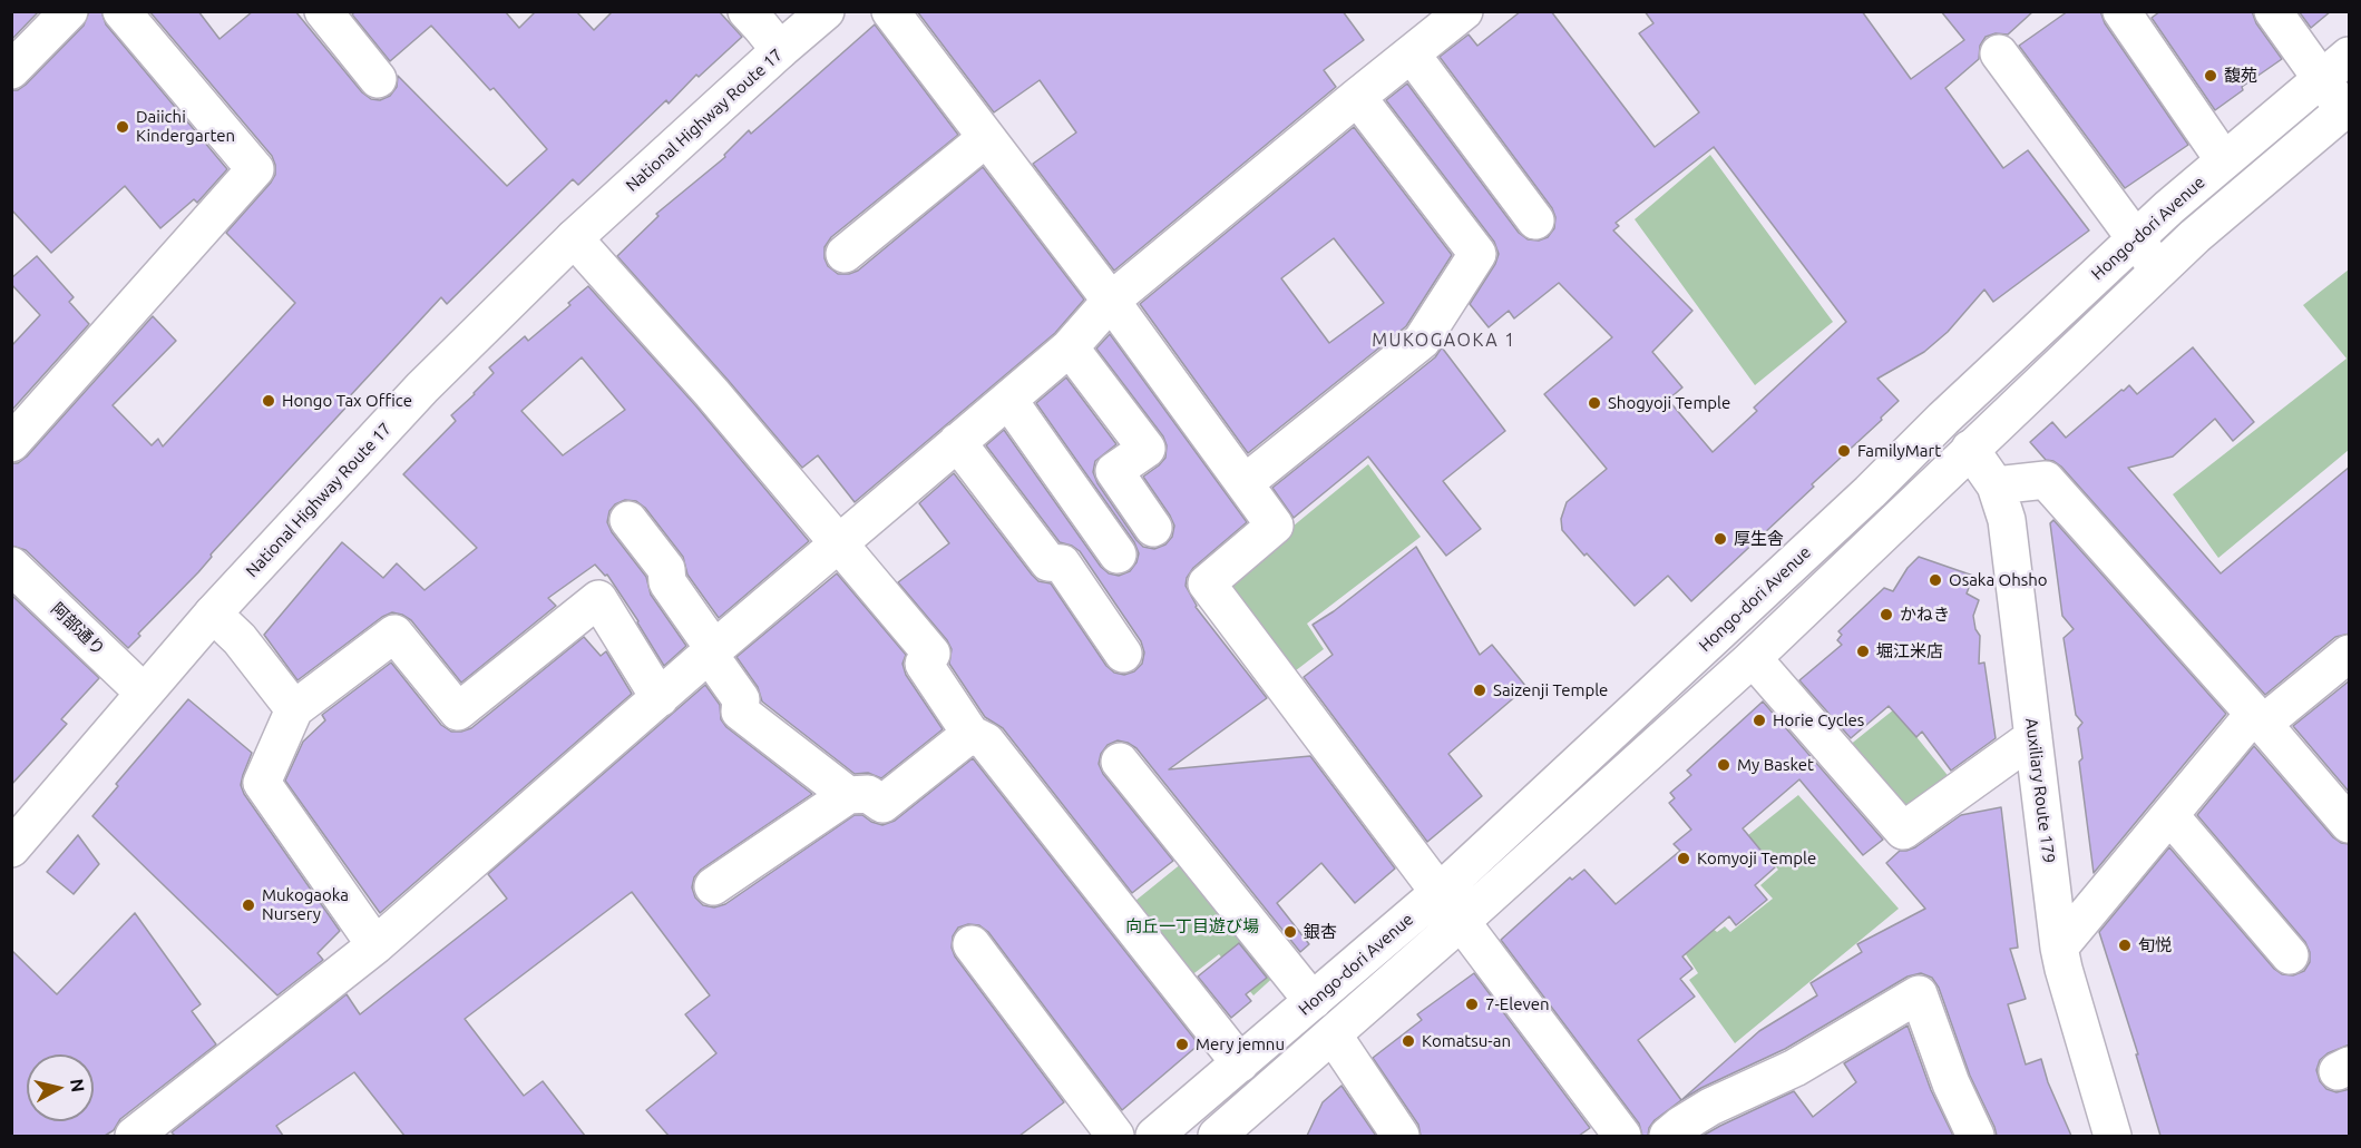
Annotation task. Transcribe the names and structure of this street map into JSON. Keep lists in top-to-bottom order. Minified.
{"streets":{"main road":["National Highway Route 17","Hongo-dori Avenue","阿部通り","Auxiliary Route 179"]},"crossings":[["National Highway Route 17","阿部通り"],["Hongo-dori Avenue","Auxiliary Route 179"]],"districts":["MUKOGAOKA 1"],"parks":["向丘一丁目遊び場"],"places":["馥苑","Daiichi Kindergarten","Hongo Tax Office","Shogyoji Temple","FamilyMart","厚生舎","Osaka Ohsho","かねき","堀江米店","Saizenji Temple","Horie Cycles","My Basket","Komyoji Temple","Mukogaoka Nursery","銀杏","旬悦","7-Eleven","Komatsu-an","Mery jemnu"],"north":"right"}
